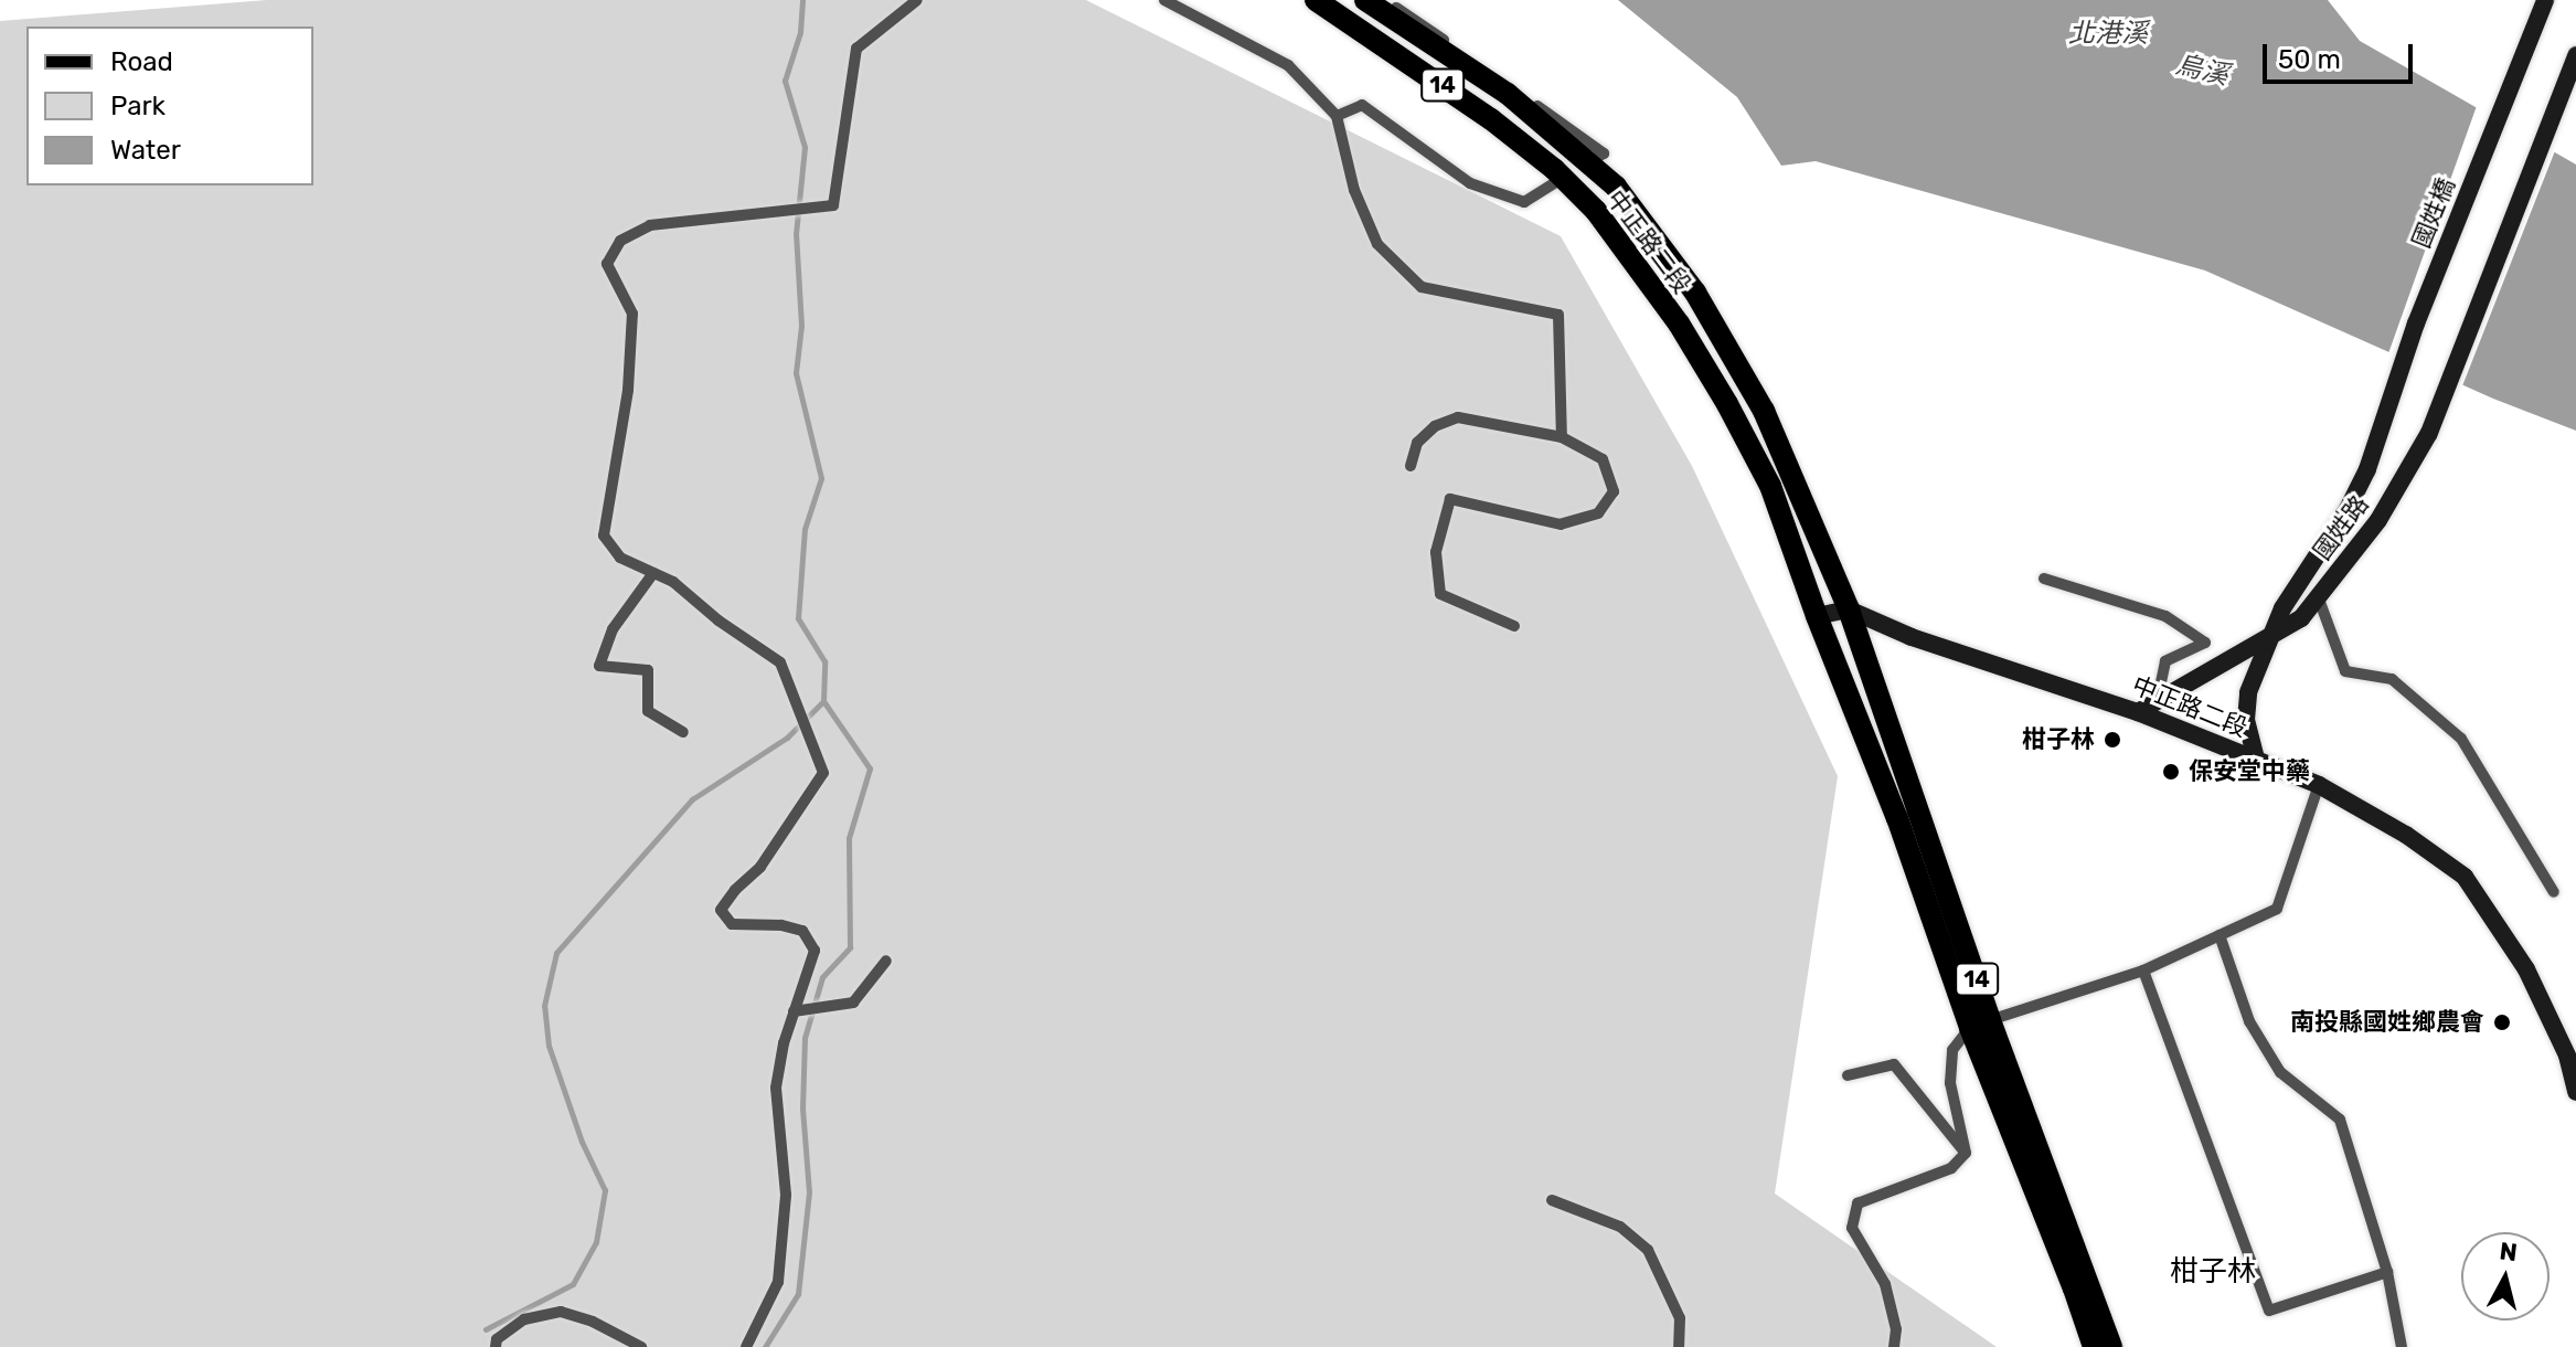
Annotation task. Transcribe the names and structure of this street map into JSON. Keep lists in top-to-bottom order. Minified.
{"streets":{"main road":["14","國姓橋","中正路二段","國姓路"]},"crossings":[["國姓橋","國姓路"],["中正路二段","國姓路"]],"districts":["柑子林"],"water":["北港溪","烏溪"],"places":["柑子林","保安堂中藥","南投縣國姓鄉農會"],"legend":["Road","Park","Water"],"scale_bar":"50 m","north":"top"}
